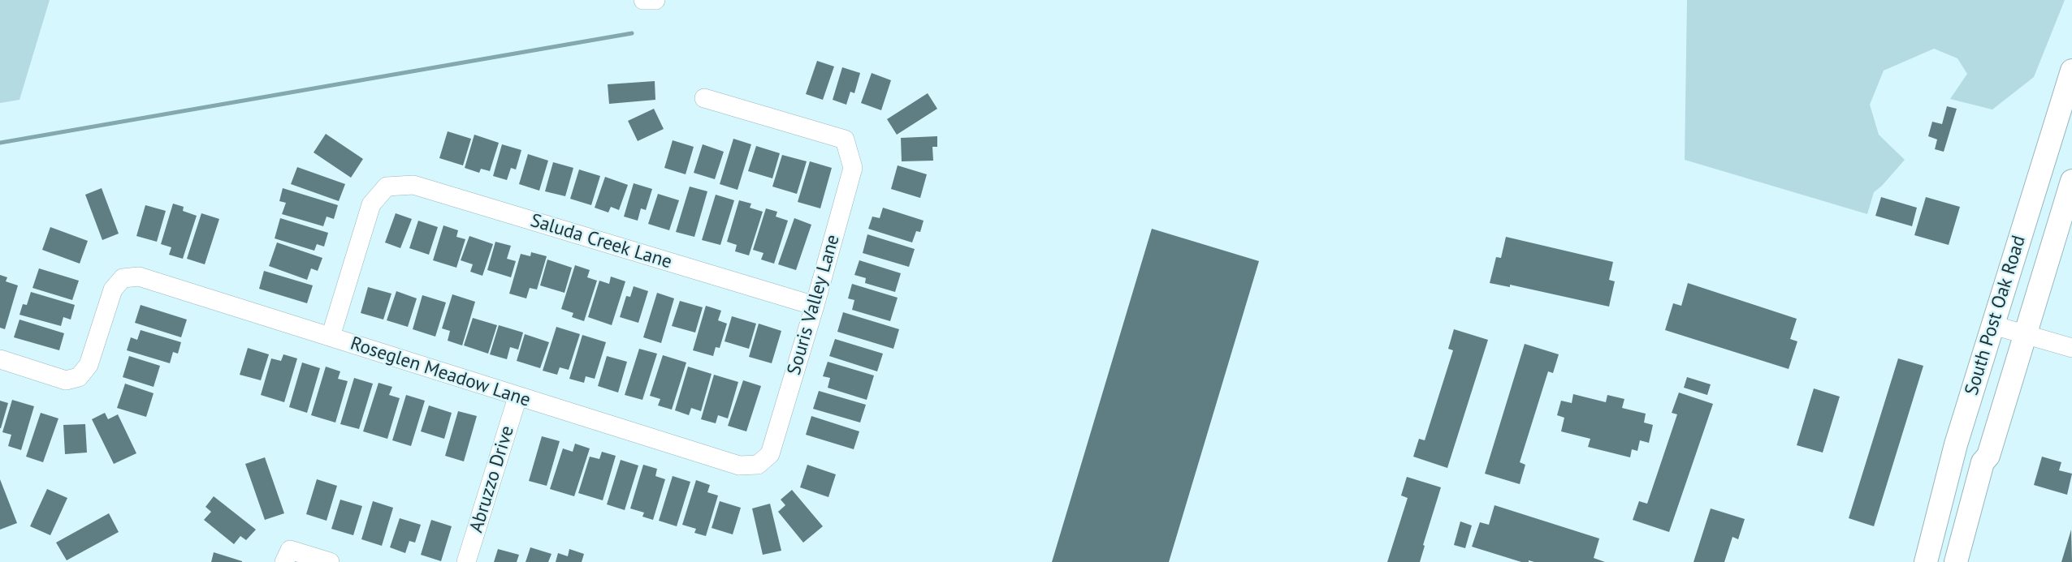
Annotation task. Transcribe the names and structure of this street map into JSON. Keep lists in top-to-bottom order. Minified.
{"streets":{"main road":["South Post Oak Road"],"street":["Saluda Creek Lane","Souris Valley Lane","Roseglen Meadow Lane","Abruzzo Drive"]},"crossings":[["Saluda Creek Lane","Souris Valley Lane"],["Saluda Creek Lane","Roseglen Meadow Lane"],["Souris Valley Lane","Roseglen Meadow Lane"],["Roseglen Meadow Lane","Abruzzo Drive"]]}
